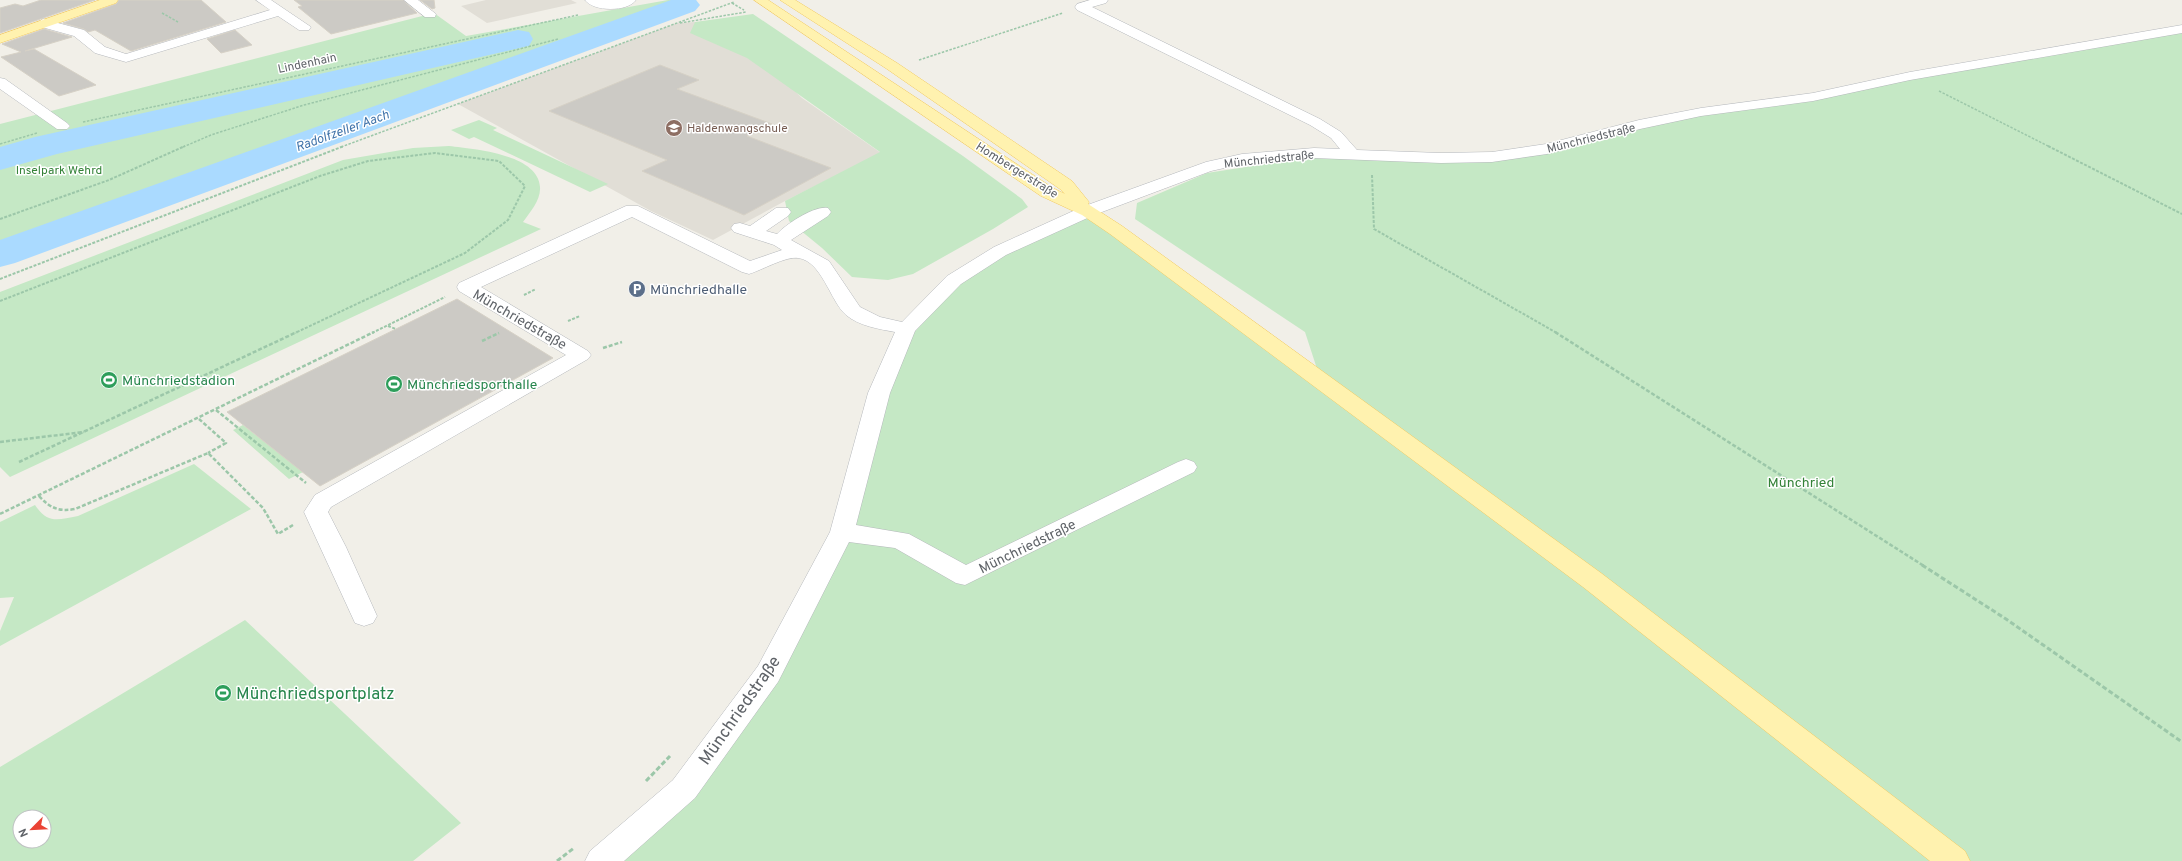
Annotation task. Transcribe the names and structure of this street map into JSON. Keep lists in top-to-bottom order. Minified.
{"streets":{"main road":["Hombergerstraße"],"street":["Münchriedstraße"],"path":["Lindenhain"]},"crossings":[["Münchriedstraße","Hombergerstraße"]],"water":["Radolfzeller Aach"],"parks":["Inselpark Wehrd","Münchried"],"places":{"school or university":["Haldenwangschule"],"parking":["Münchriedhalle"],"sports":["Münchriedstadion","Münchriedsporthalle","Münchriedsportplatz"]},"north":"bottom left"}
